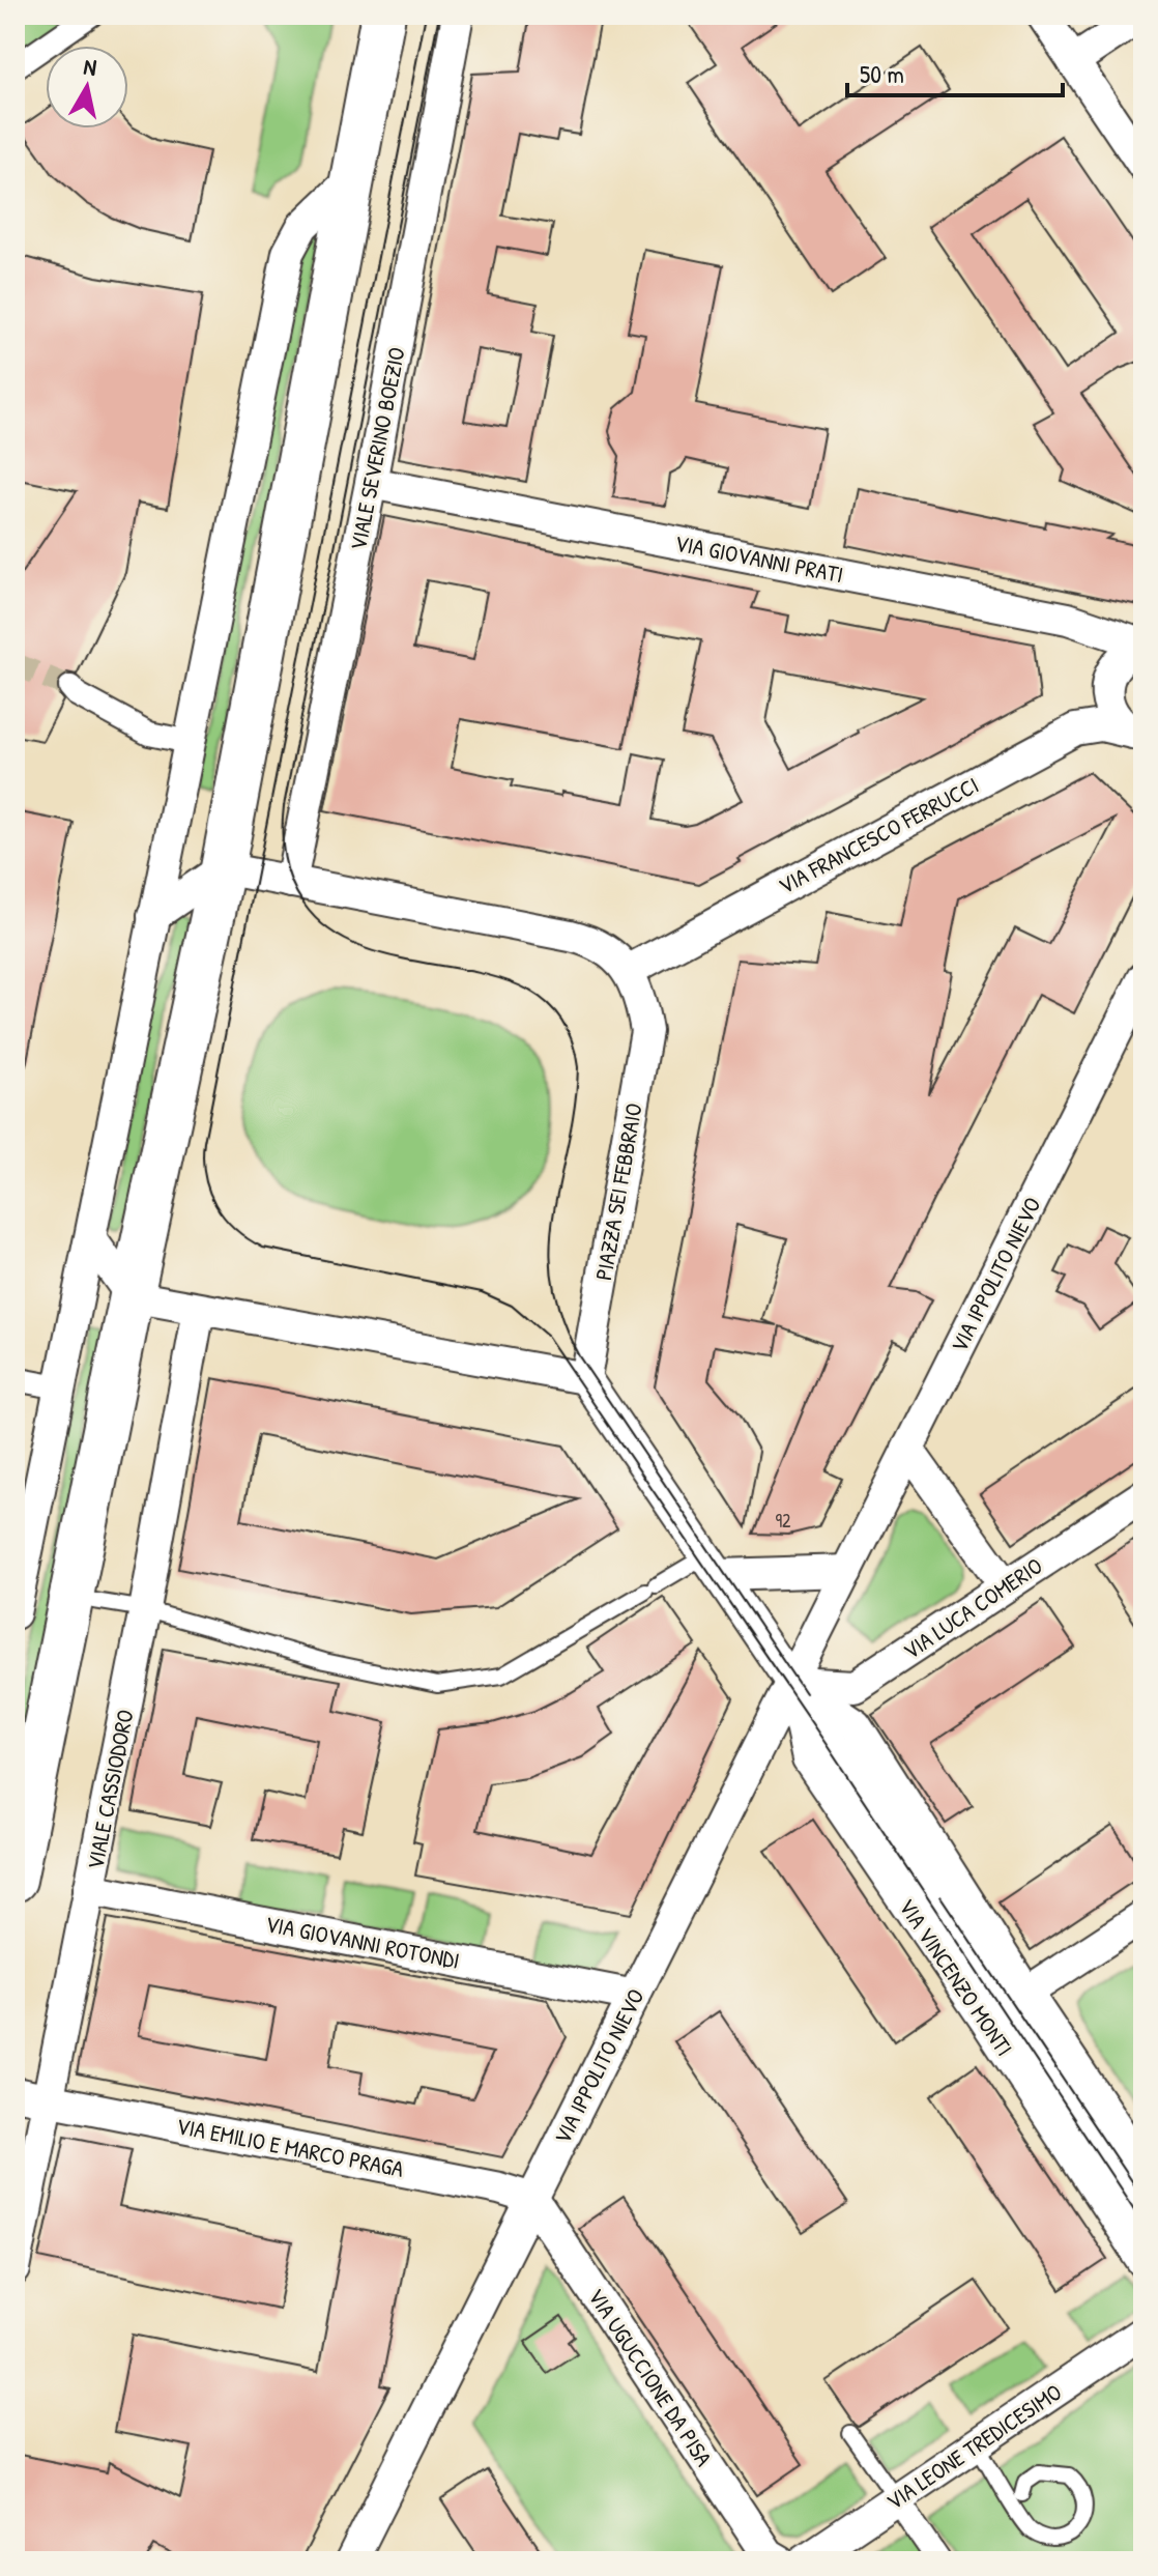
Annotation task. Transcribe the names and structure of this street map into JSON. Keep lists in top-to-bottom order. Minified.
{"streets":{"street":["VIALE SEVERINO BOEZIO","VIA GIOVANNI PRATI","VIA FRANCESCO FERRUCCI","PIAZZA SEI FEBBRAIO","VIA IPPOLITO NIEVO","VIA LUCA COMERIO","VIALE CASSIODORO","VIA GIOVANNI ROTONDI","VIA VINCENZO MONTI","VIA EMILIO E MARCO PRAGA","VIA UGUCCIONE DA PISA","VIA LEONE TREDICESIMO"]},"crossings":[["VIALE SEVERINO BOEZIO","VIA GIOVANNI PRATI"],["VIALE SEVERINO BOEZIO","PIAZZA SEI FEBBRAIO"],["VIA GIOVANNI PRATI","VIA FRANCESCO FERRUCCI"],["VIA FRANCESCO FERRUCCI","PIAZZA SEI FEBBRAIO"],["PIAZZA SEI FEBBRAIO","VIA VINCENZO MONTI"],["VIA IPPOLITO NIEVO","VIA LUCA COMERIO"],["VIA IPPOLITO NIEVO","VIA GIOVANNI ROTONDI"],["VIA IPPOLITO NIEVO","VIA VINCENZO MONTI"],["VIA IPPOLITO NIEVO","VIA EMILIO E MARCO PRAGA"],["VIA IPPOLITO NIEVO","VIA UGUCCIONE DA PISA"],["VIA LUCA COMERIO","VIA VINCENZO MONTI"],["VIALE CASSIODORO","VIA GIOVANNI ROTONDI"],["VIALE CASSIODORO","VIA EMILIO E MARCO PRAGA"],["VIA EMILIO E MARCO PRAGA","VIA UGUCCIONE DA PISA"]],"house_numbers":["92"],"scale_bar":"50 m","north":"top"}
